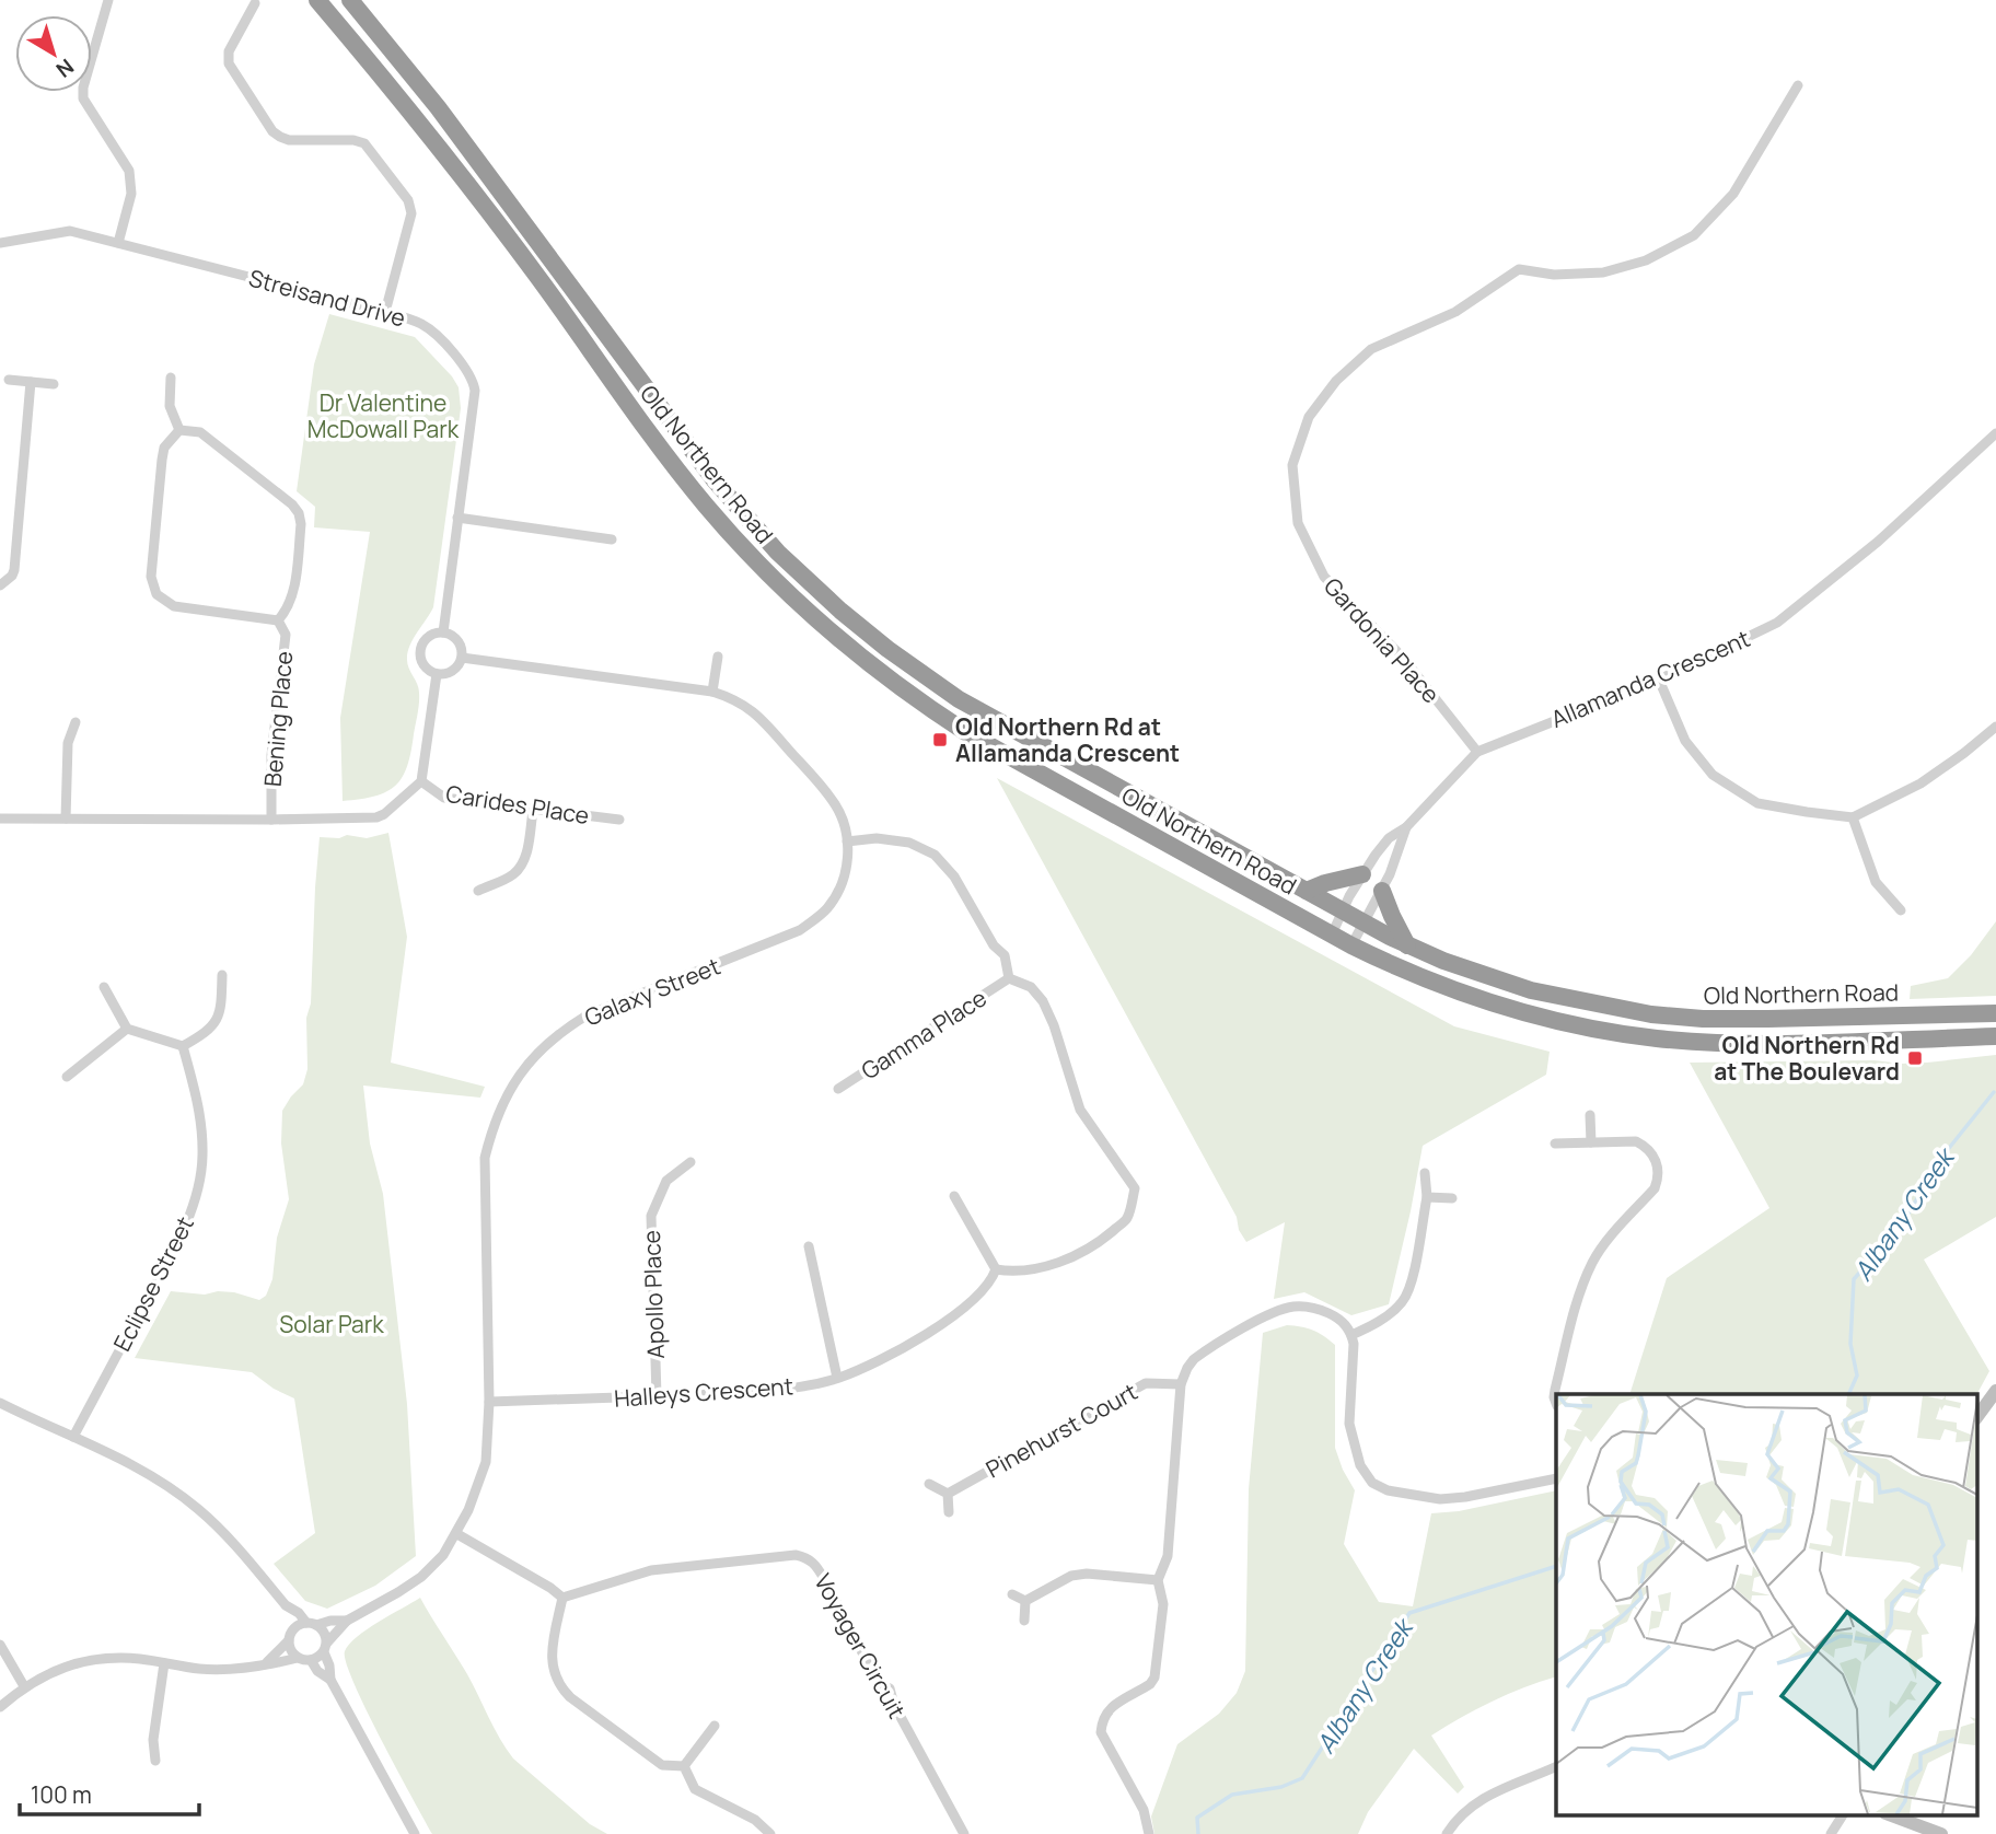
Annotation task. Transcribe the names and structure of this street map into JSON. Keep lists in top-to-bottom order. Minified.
{"streets":{"highway":["Old Northern Road"],"street":["Streisand Drive","Gardonia Place","Allamanda Crescent","Bening Place","Carides Place","Galaxy Street","Gamma Place","Eclipse Street","Apollo Place","Halleys Crescent","Pinehurst Court","Voyager Circuit"]},"crossings":[["Streisand Drive","Galaxy Street"],["Old Northern Road","Allamanda Crescent"],["Gardonia Place","Allamanda Crescent"],["Galaxy Street","Halleys Crescent"],["Apollo Place","Halleys Crescent"]],"water":["Albany Creek"],"parks":["Dr Valentine McDowall Park","Solar Park"],"places":{"transit":["Old Northern Rd at Allamanda Crescent","Old Northern Rd at The Boulevard"]},"scale_bar":"100 m","north":"bottom right"}
